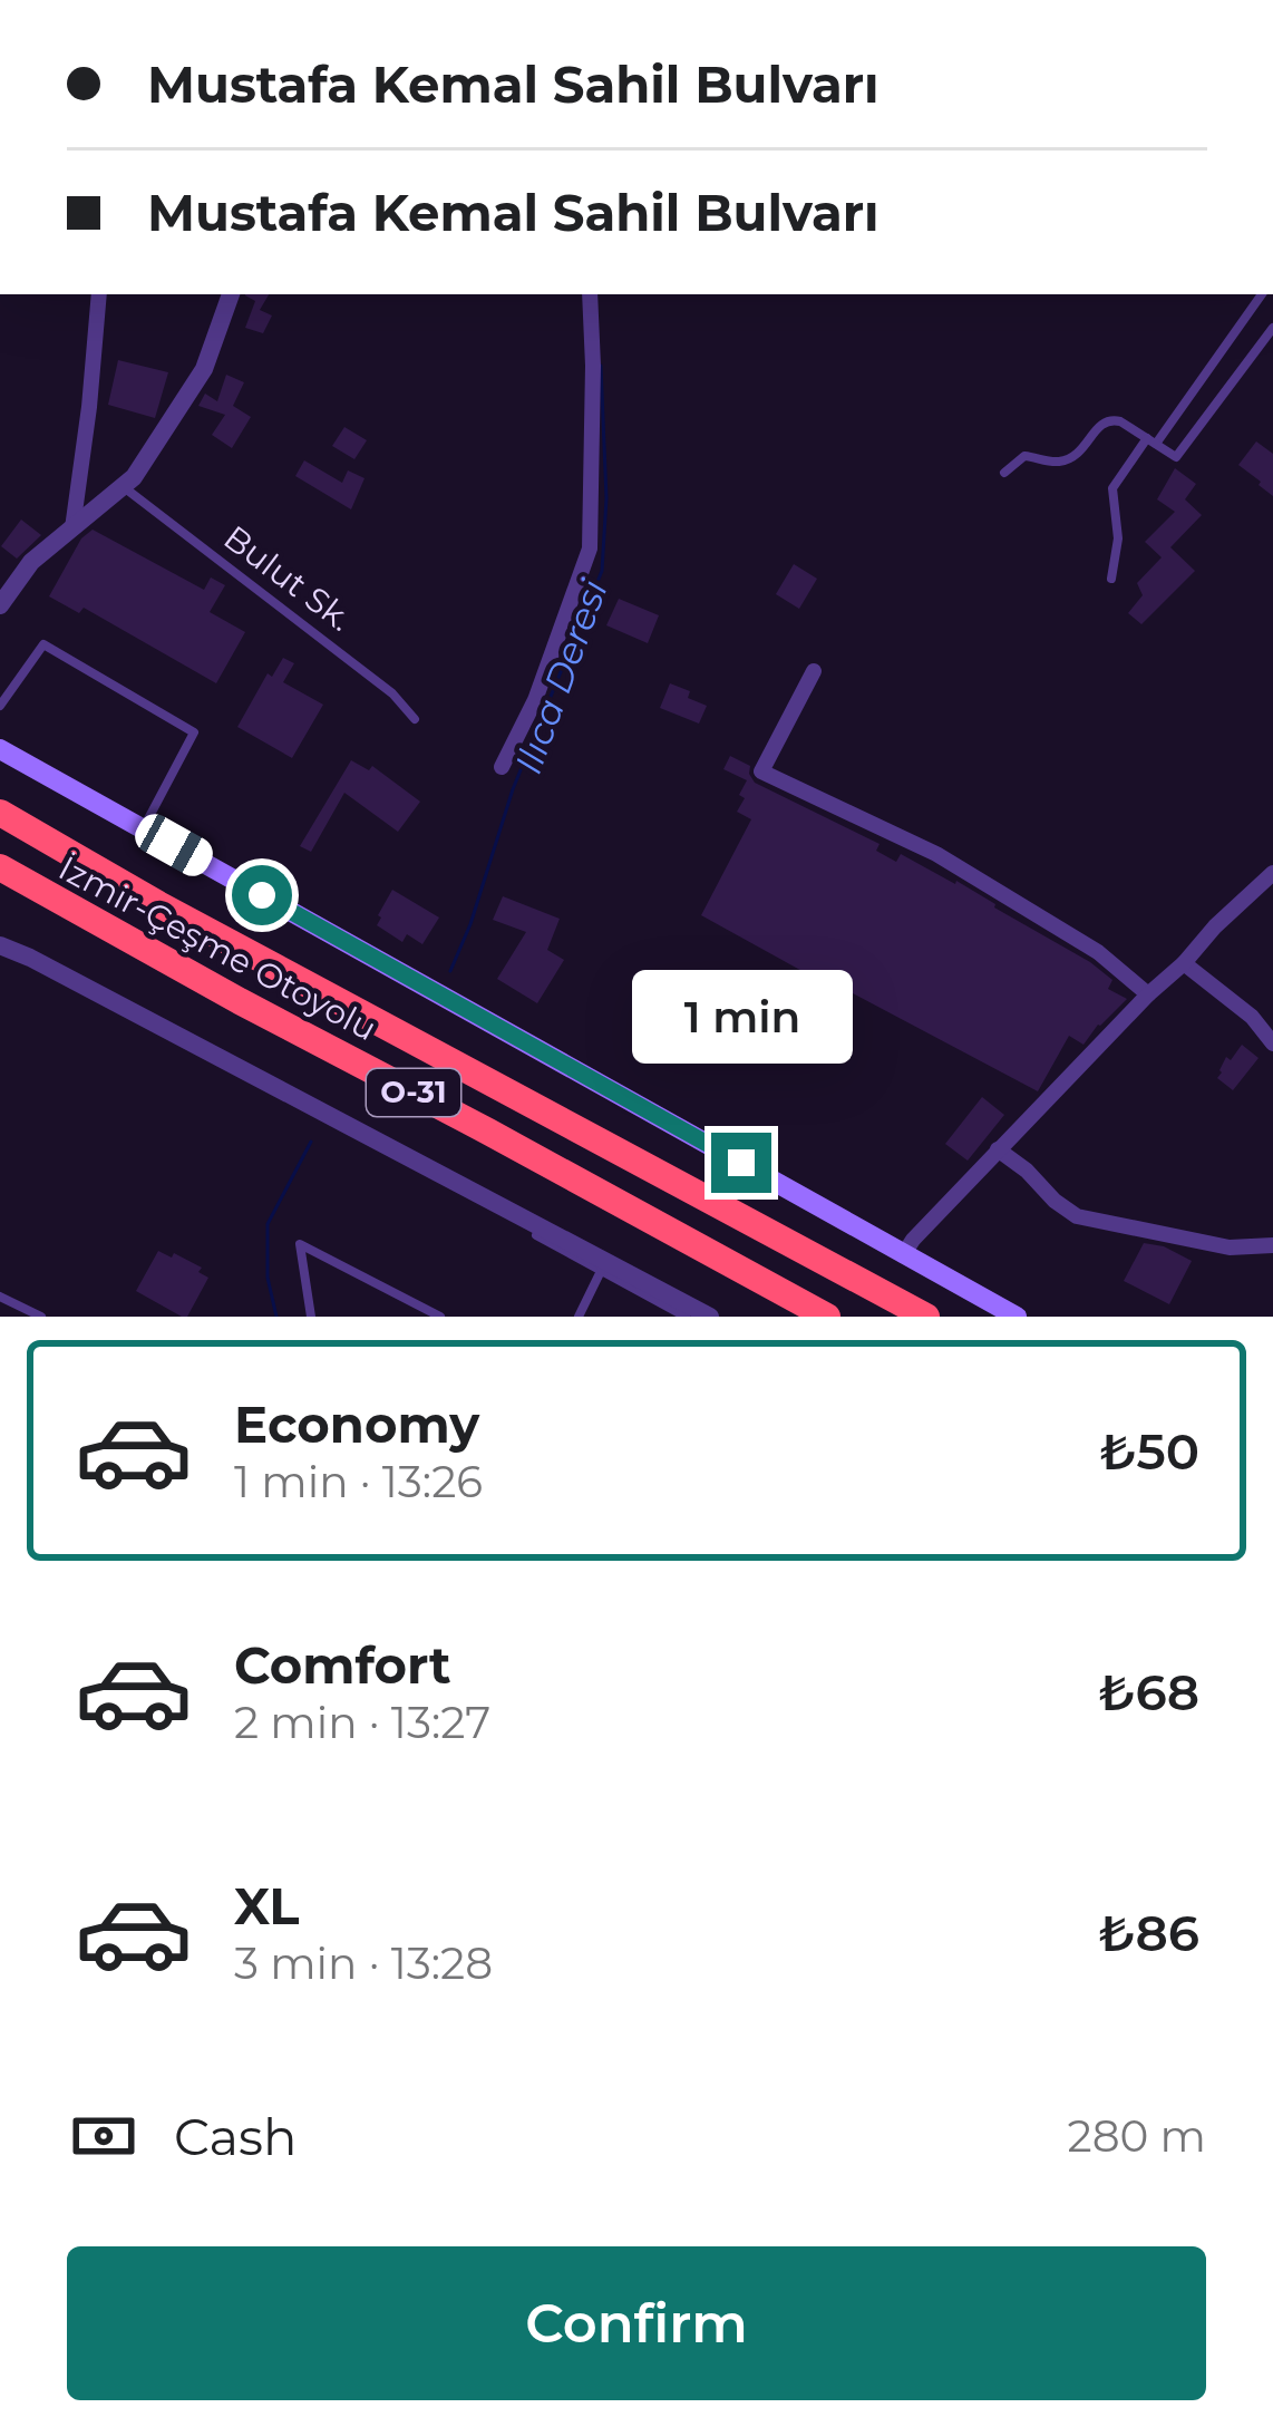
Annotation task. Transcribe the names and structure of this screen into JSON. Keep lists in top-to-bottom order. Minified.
{"streets":{"highway":["İzmir-Çeşme Otoyolu","O-31"],"lane":["Bulut Sk."]},"water":["Ilıca Deresi"],"page":{"banner":["Mustafa Kemal Sahil Bulvarı","Mustafa Kemal Sahil Bulvarı"],"bubble":"1 min","list":[{"name":"Economy","note":"1 min · 13:26","value":"₺50"},{"name":"Comfort","note":"2 min · 13:27","value":"₺68"},{"name":"XL","note":"3 min · 13:28","value":"₺86"}],"pay":["Cash","280 m"],"buttons":"Confirm"}}
